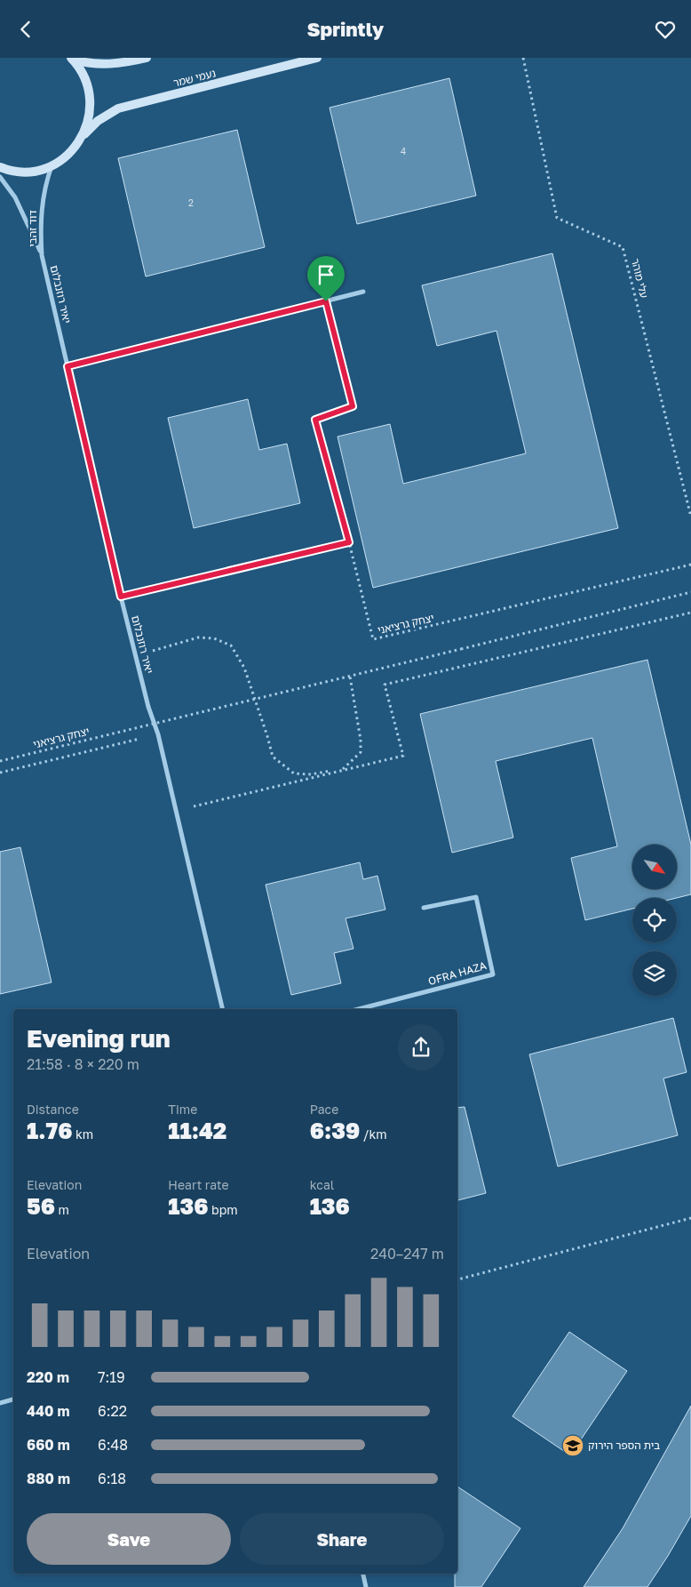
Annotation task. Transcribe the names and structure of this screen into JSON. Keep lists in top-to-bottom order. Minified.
{"streets":{"street":["נעמי שמר","דוד זהבי","יאיר רוזנבלום","OFRA HAZA"],"path":["עלי מוהר","יצחק גרציאני"]},"crossings":[["דוד זהבי","יאיר רוזנבלום"],["יאיר רוזנבלום","יצחק גרציאני"]],"places":{"school or university":["בית הספר הירוק"]},"house_numbers":["4","2"],"north":"bottom right","page":{"header":"Sprintly","heading":["Evening run","21:58 · 8 × 220 m"],"stats":[["Distance","1.76 km"],["Time","11:42"],["Pace","6:39 /km"],["Elevation","56 m"],["Heart rate","136 bpm"],["kcal","136"]],"chart":["Elevation","240–247 m"],"list":[{"name":"220 m","note":"7:19"},{"name":"440 m","note":"6:22"},{"name":"660 m","note":"6:48"},{"name":"880 m","note":"6:18"}],"buttons":["Save","Share"]}}
